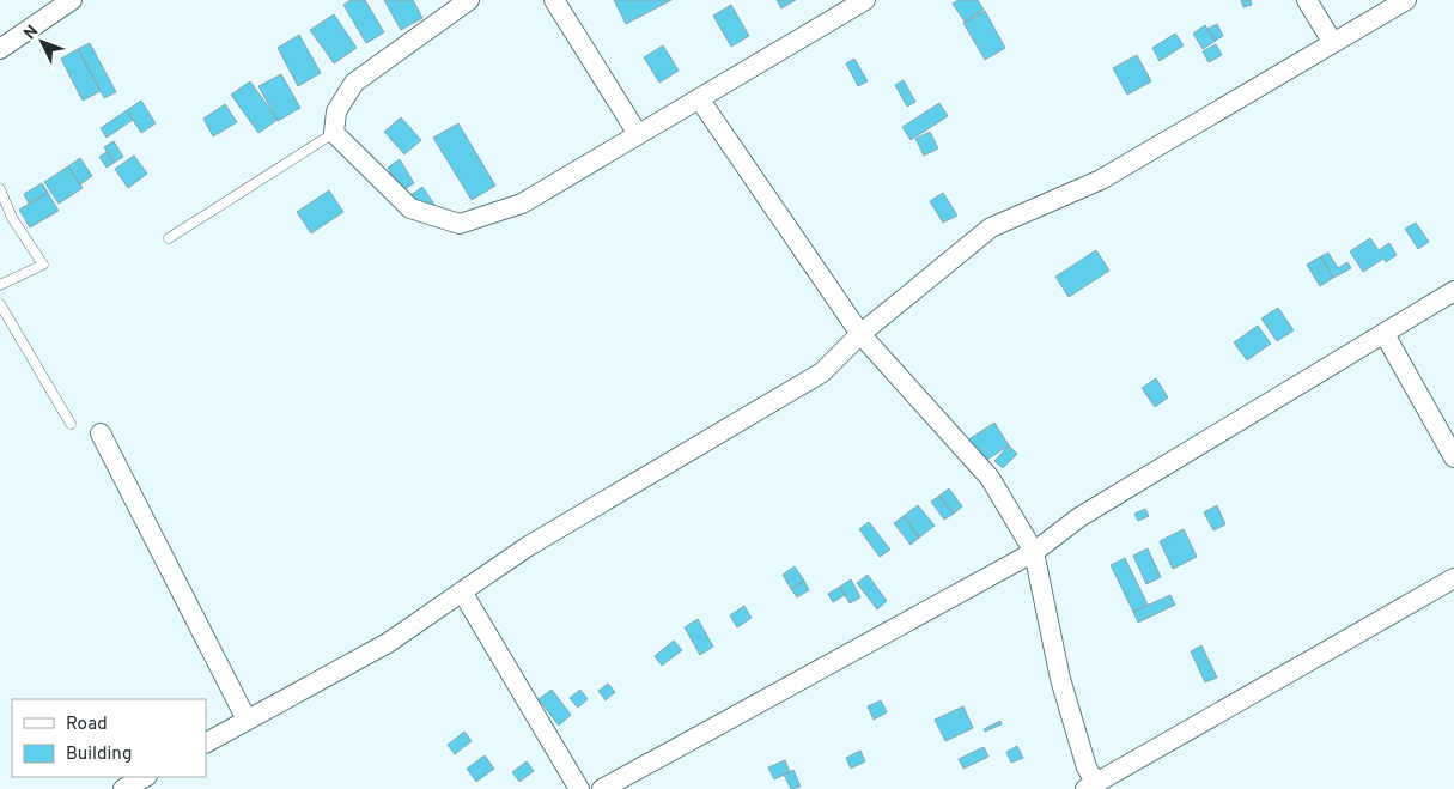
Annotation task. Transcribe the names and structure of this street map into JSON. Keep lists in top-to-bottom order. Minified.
{"legend":["Road","Building"],"north":"top left"}
